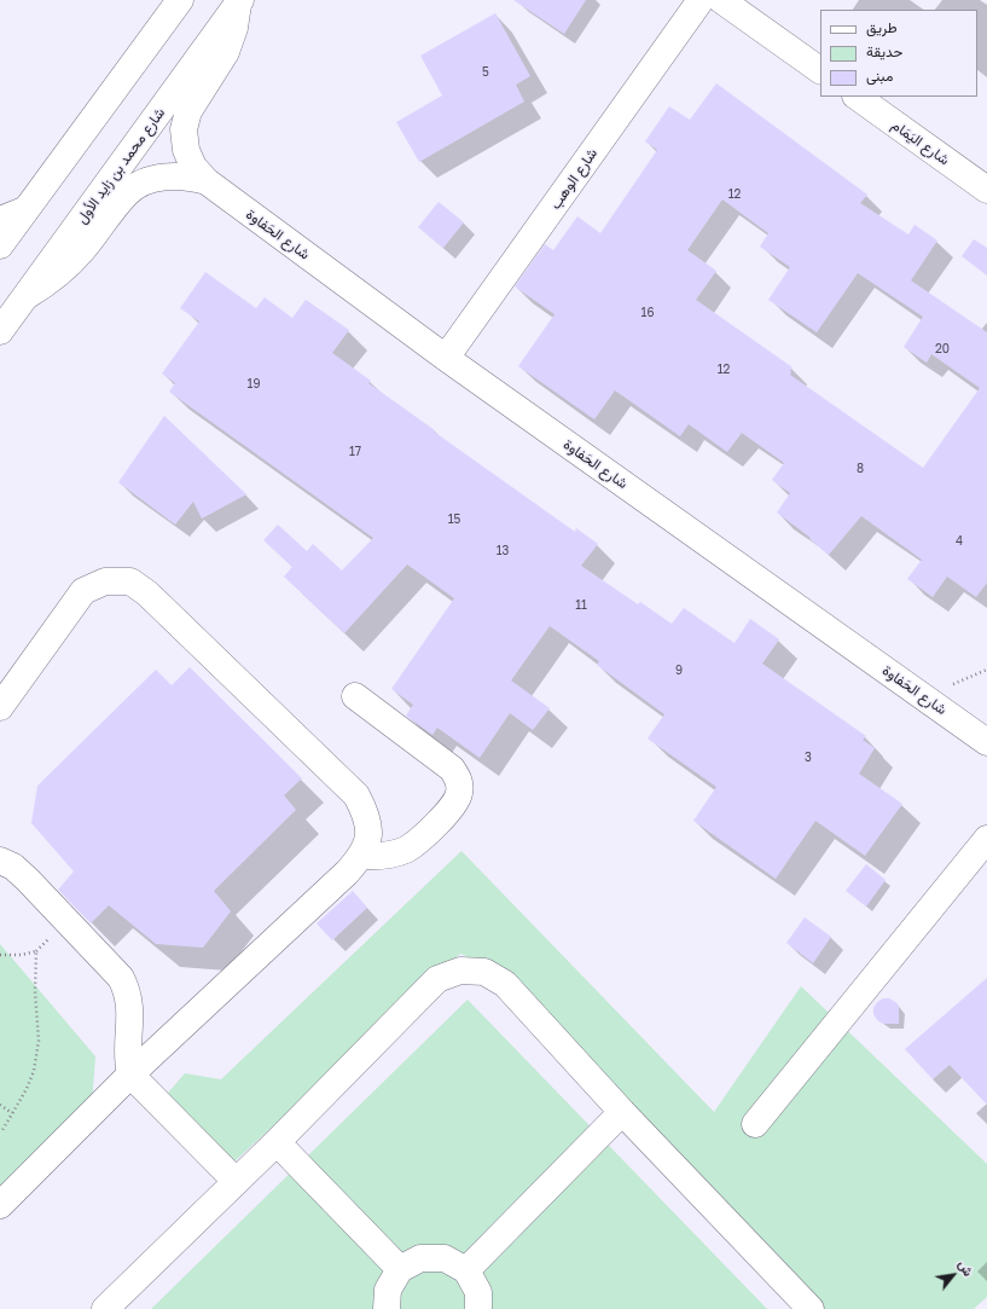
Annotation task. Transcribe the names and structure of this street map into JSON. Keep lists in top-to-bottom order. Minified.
{"streets":{"street":["شارع اليَمَام","شارع محمد بن زايد الأول","شارع الوهب","شارع الحَفاوة"]},"crossings":[["شارع محمد بن زايد الأول","شارع الحَفاوة"],["شارع الوهب","شارع الحَفاوة"]],"house_numbers":["5","12","16","20","12","19","17","8","15","4","13","11","9","3"],"legend":["طريق","حديقة","مبنى"],"north":"top right"}
